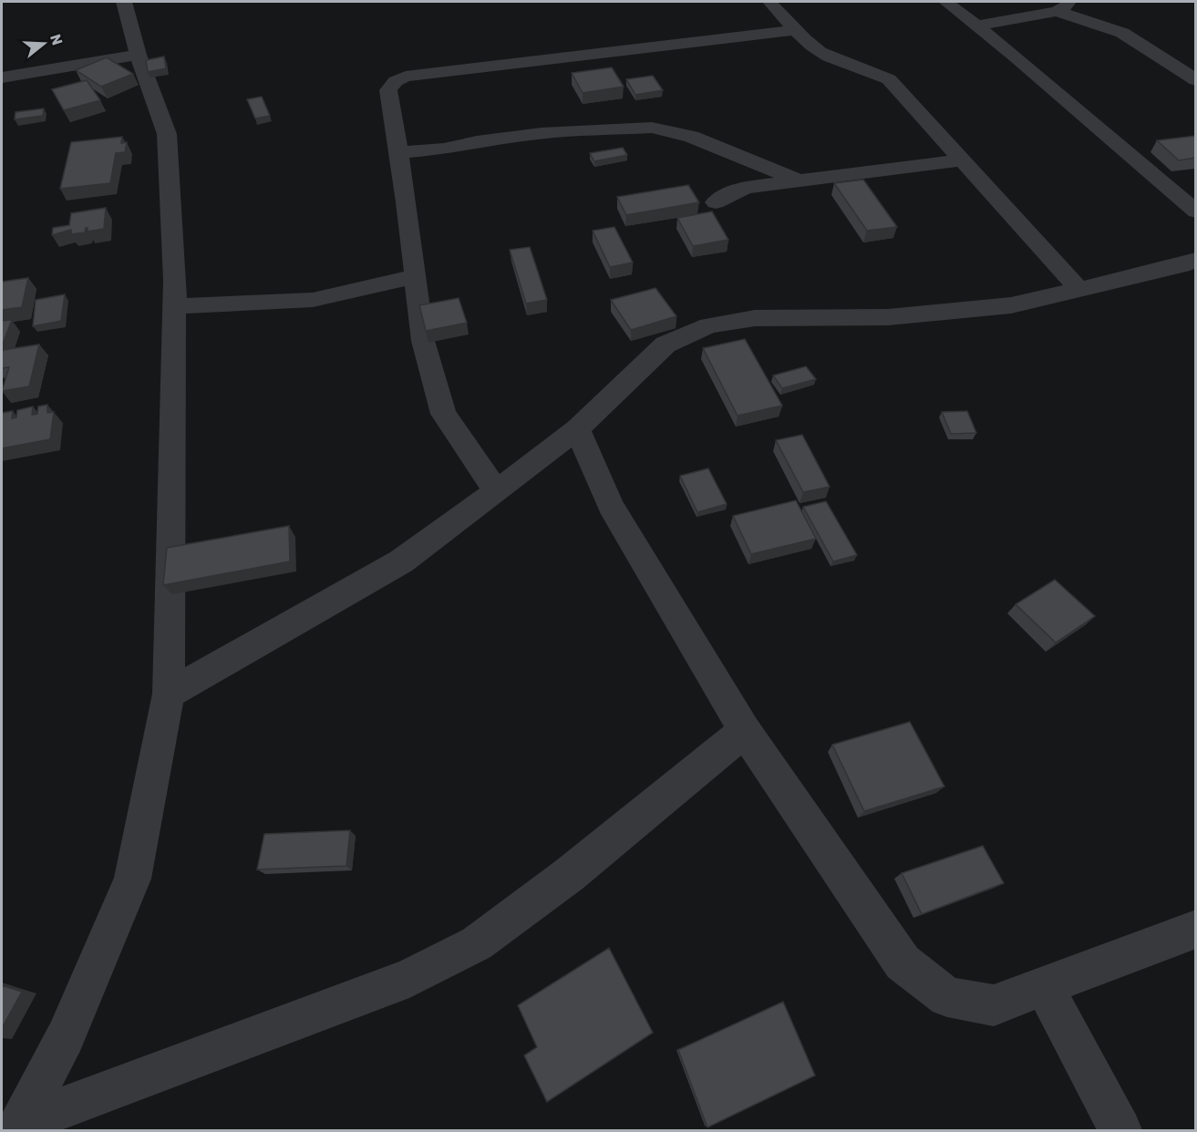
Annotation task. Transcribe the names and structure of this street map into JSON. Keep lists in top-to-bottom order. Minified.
{"north":"right"}
